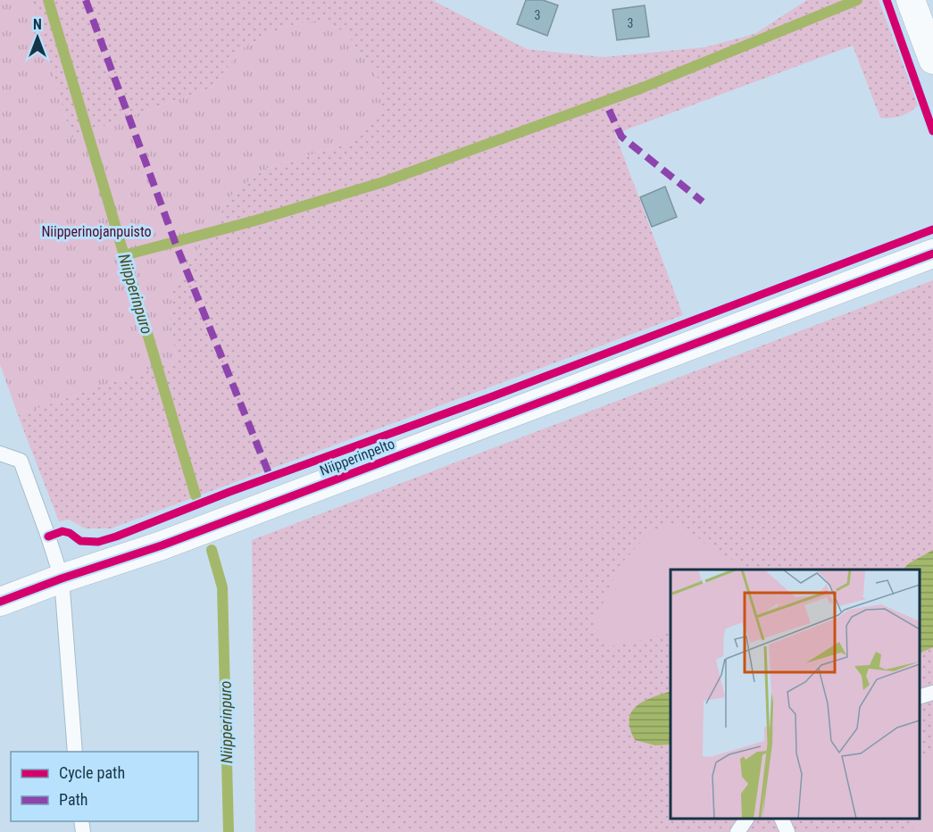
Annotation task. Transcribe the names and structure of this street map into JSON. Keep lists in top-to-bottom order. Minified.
{"streets":{"street":["Niipperinpelto"]},"water":["Niipperinpuro"],"parks":["Niipperinojanpuisto"],"house_numbers":["3","3"],"legend":["Cycle path","Path"],"north":"top"}
